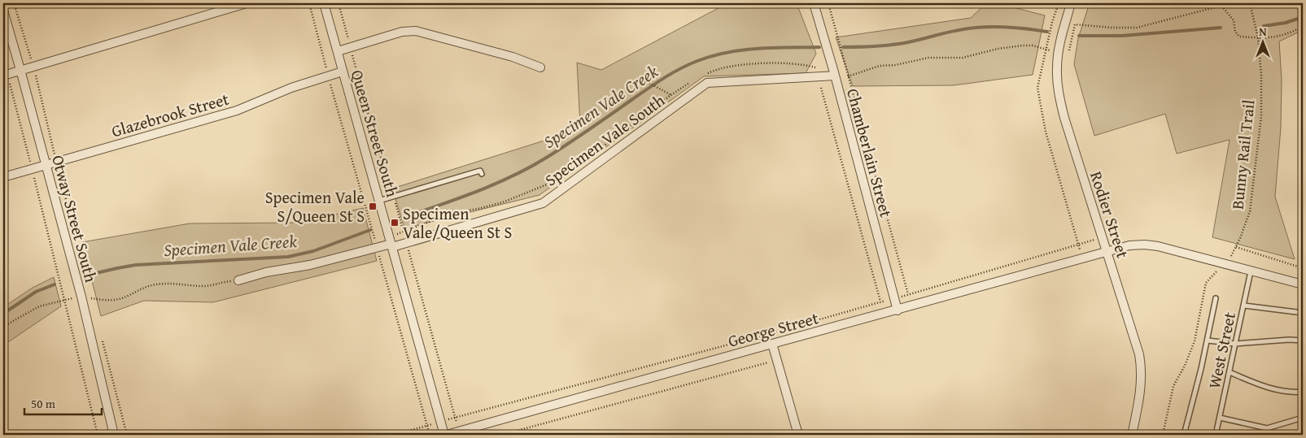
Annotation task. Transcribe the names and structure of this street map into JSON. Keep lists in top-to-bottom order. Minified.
{"streets":{"street":["Glazebrook Street","Queen Street South","Specimen Vale South","Chamberlain Street","Rodier Street","Otway Street South","George Street"],"lane":["West Street"],"path":["Bunny Rail Trail"]},"crossings":[["Glazebrook Street","Queen Street South"],["Glazebrook Street","Otway Street South"],["Queen Street South","Specimen Vale South"],["Queen Street South","George Street"],["Specimen Vale South","Chamberlain Street"],["Chamberlain Street","George Street"],["Bunny Rail Trail","George Street"],["Rodier Street","George Street"],["George Street","West Street"]],"water":["Specimen Vale Creek"],"places":{"transit":["Specimen Vale S/Queen St S","Specimen Vale/Queen St S"]},"scale_bar":"50 m","north":"top"}
